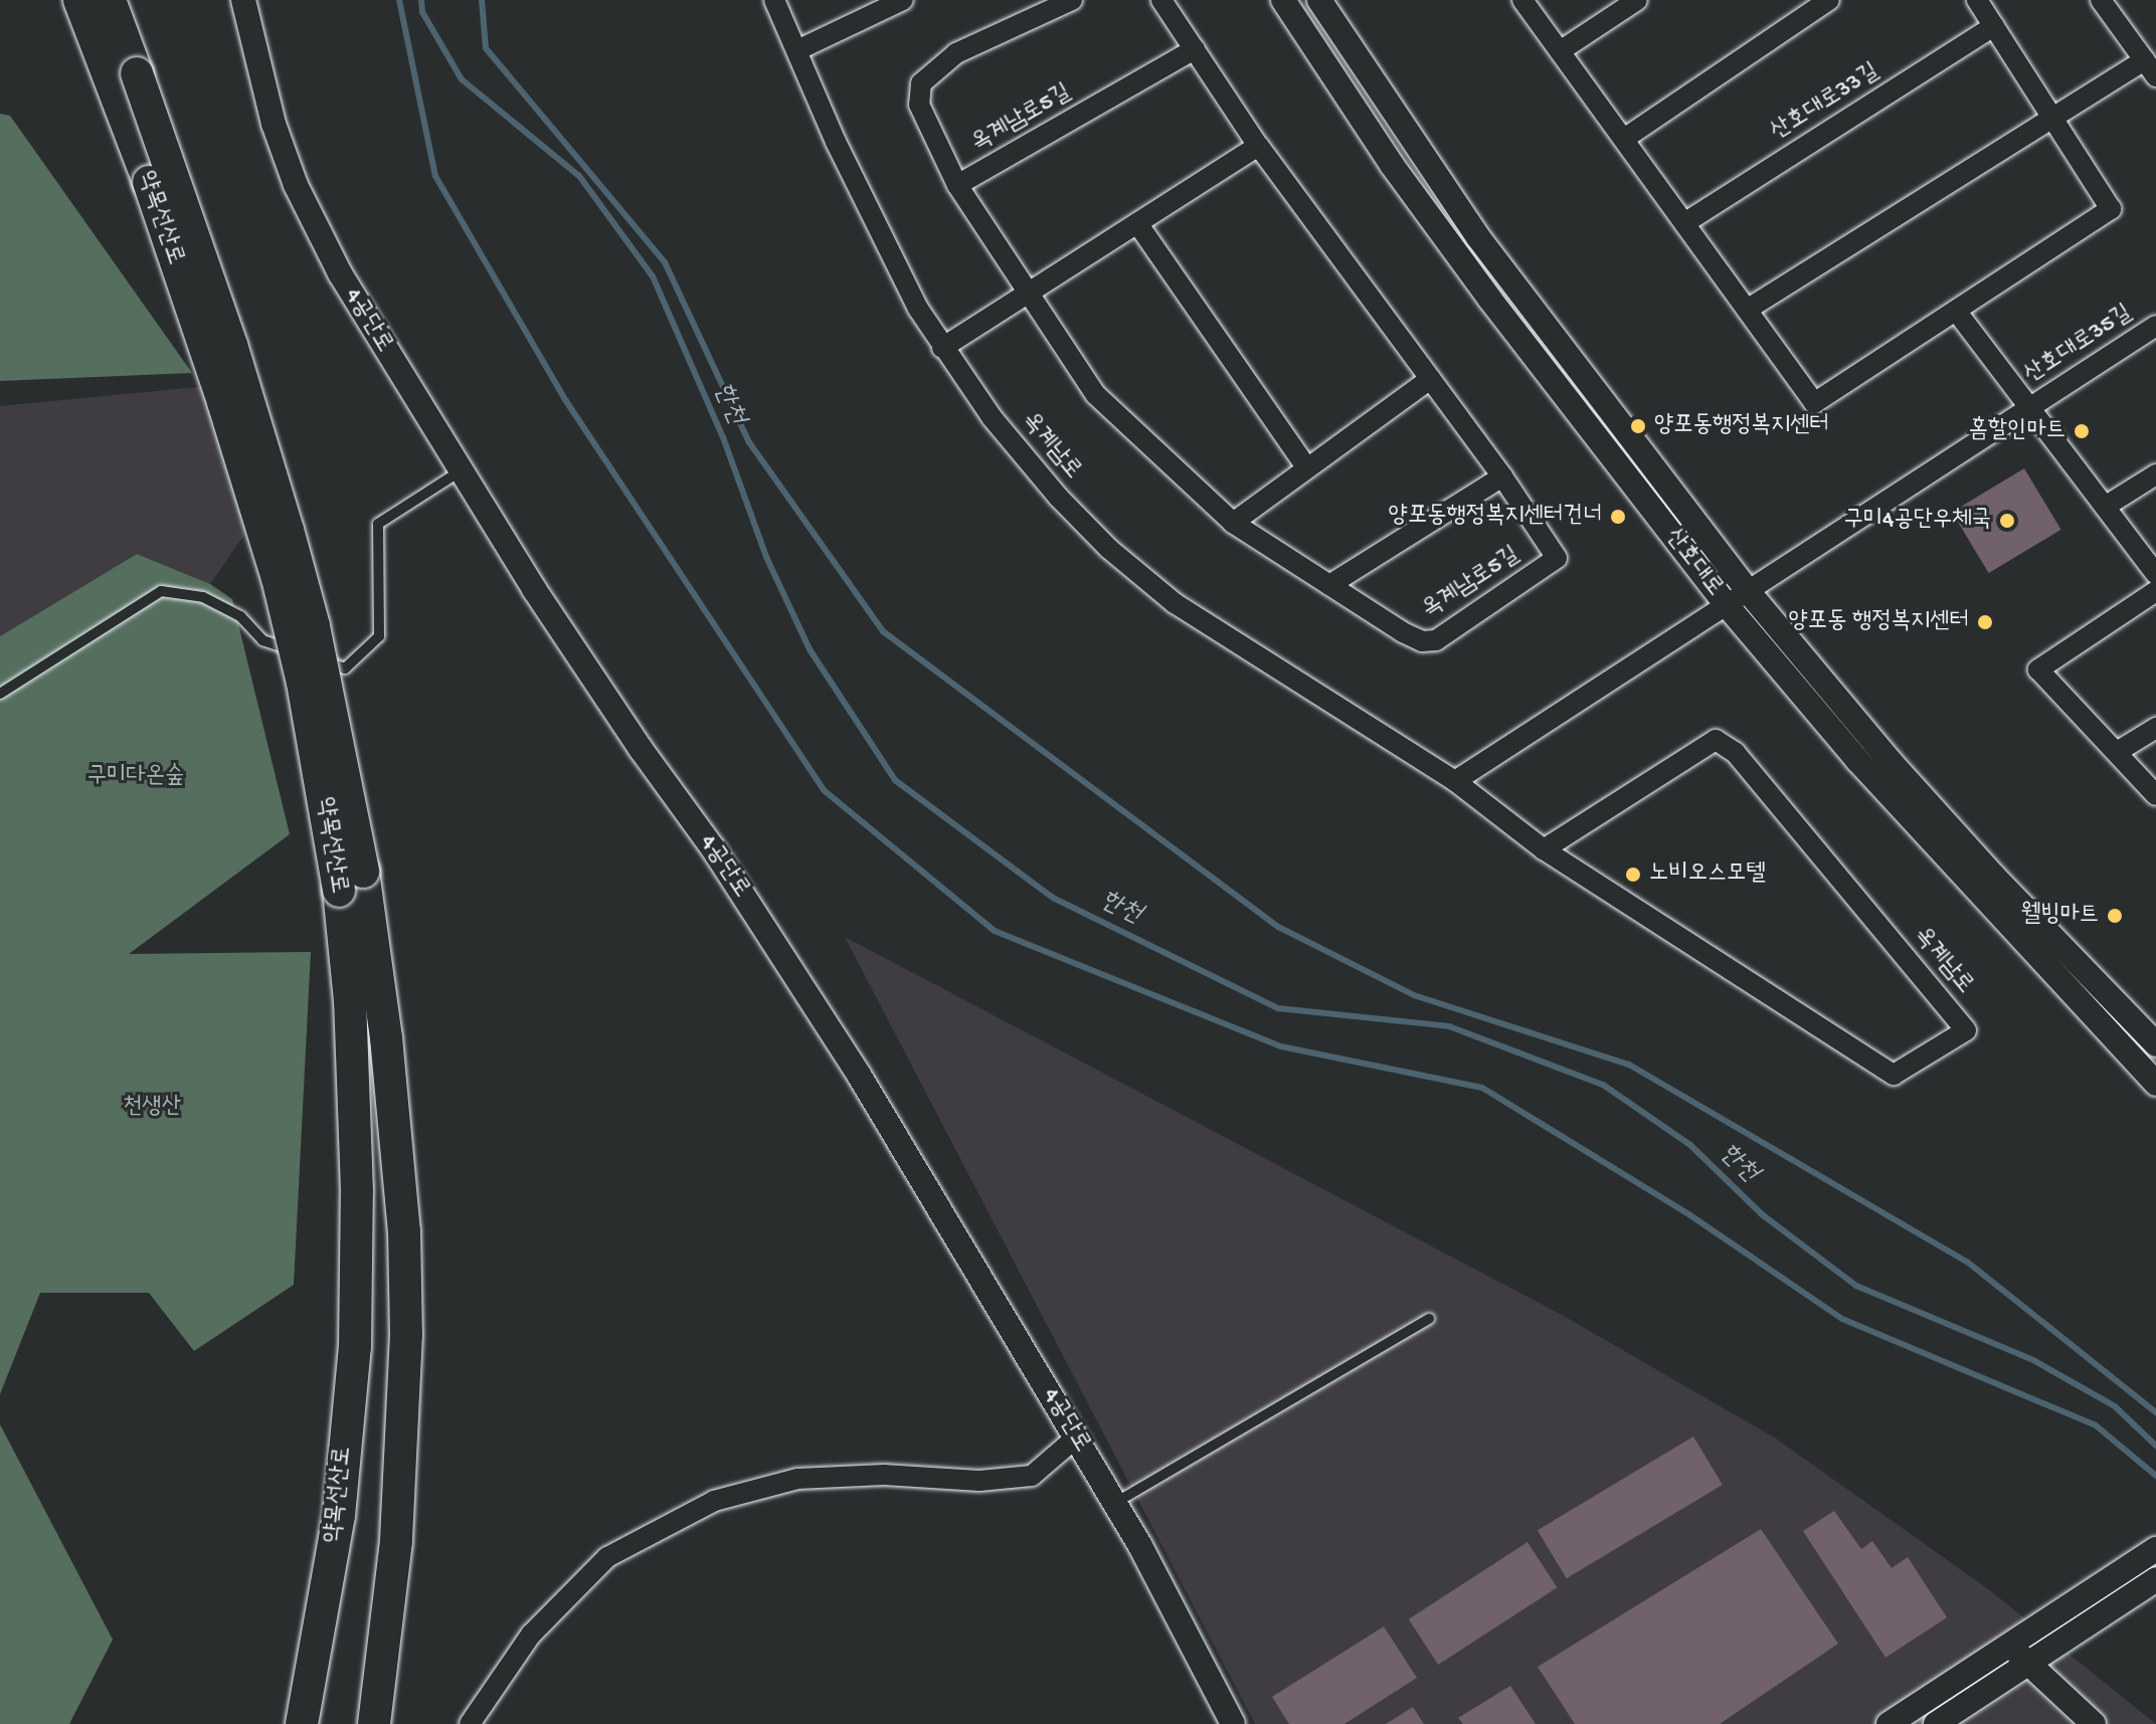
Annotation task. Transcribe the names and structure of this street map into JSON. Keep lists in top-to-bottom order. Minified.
{"streets":{"highway":["약목선산로"],"street":["산호대로33길","옥계남로5길","4공단로","산호대로35길","옥계남로","산호대로"]},"crossings":[["산호대로35길","산호대로"]],"water":["한천"],"parks":["구미다온숲","천생산"],"places":["양포동행정복지센터","홈할인마트","양포동행정복지센터건너","구미4공단우체국","양포동 행정복지센터","노비오스모텔","웰빙마트"]}
